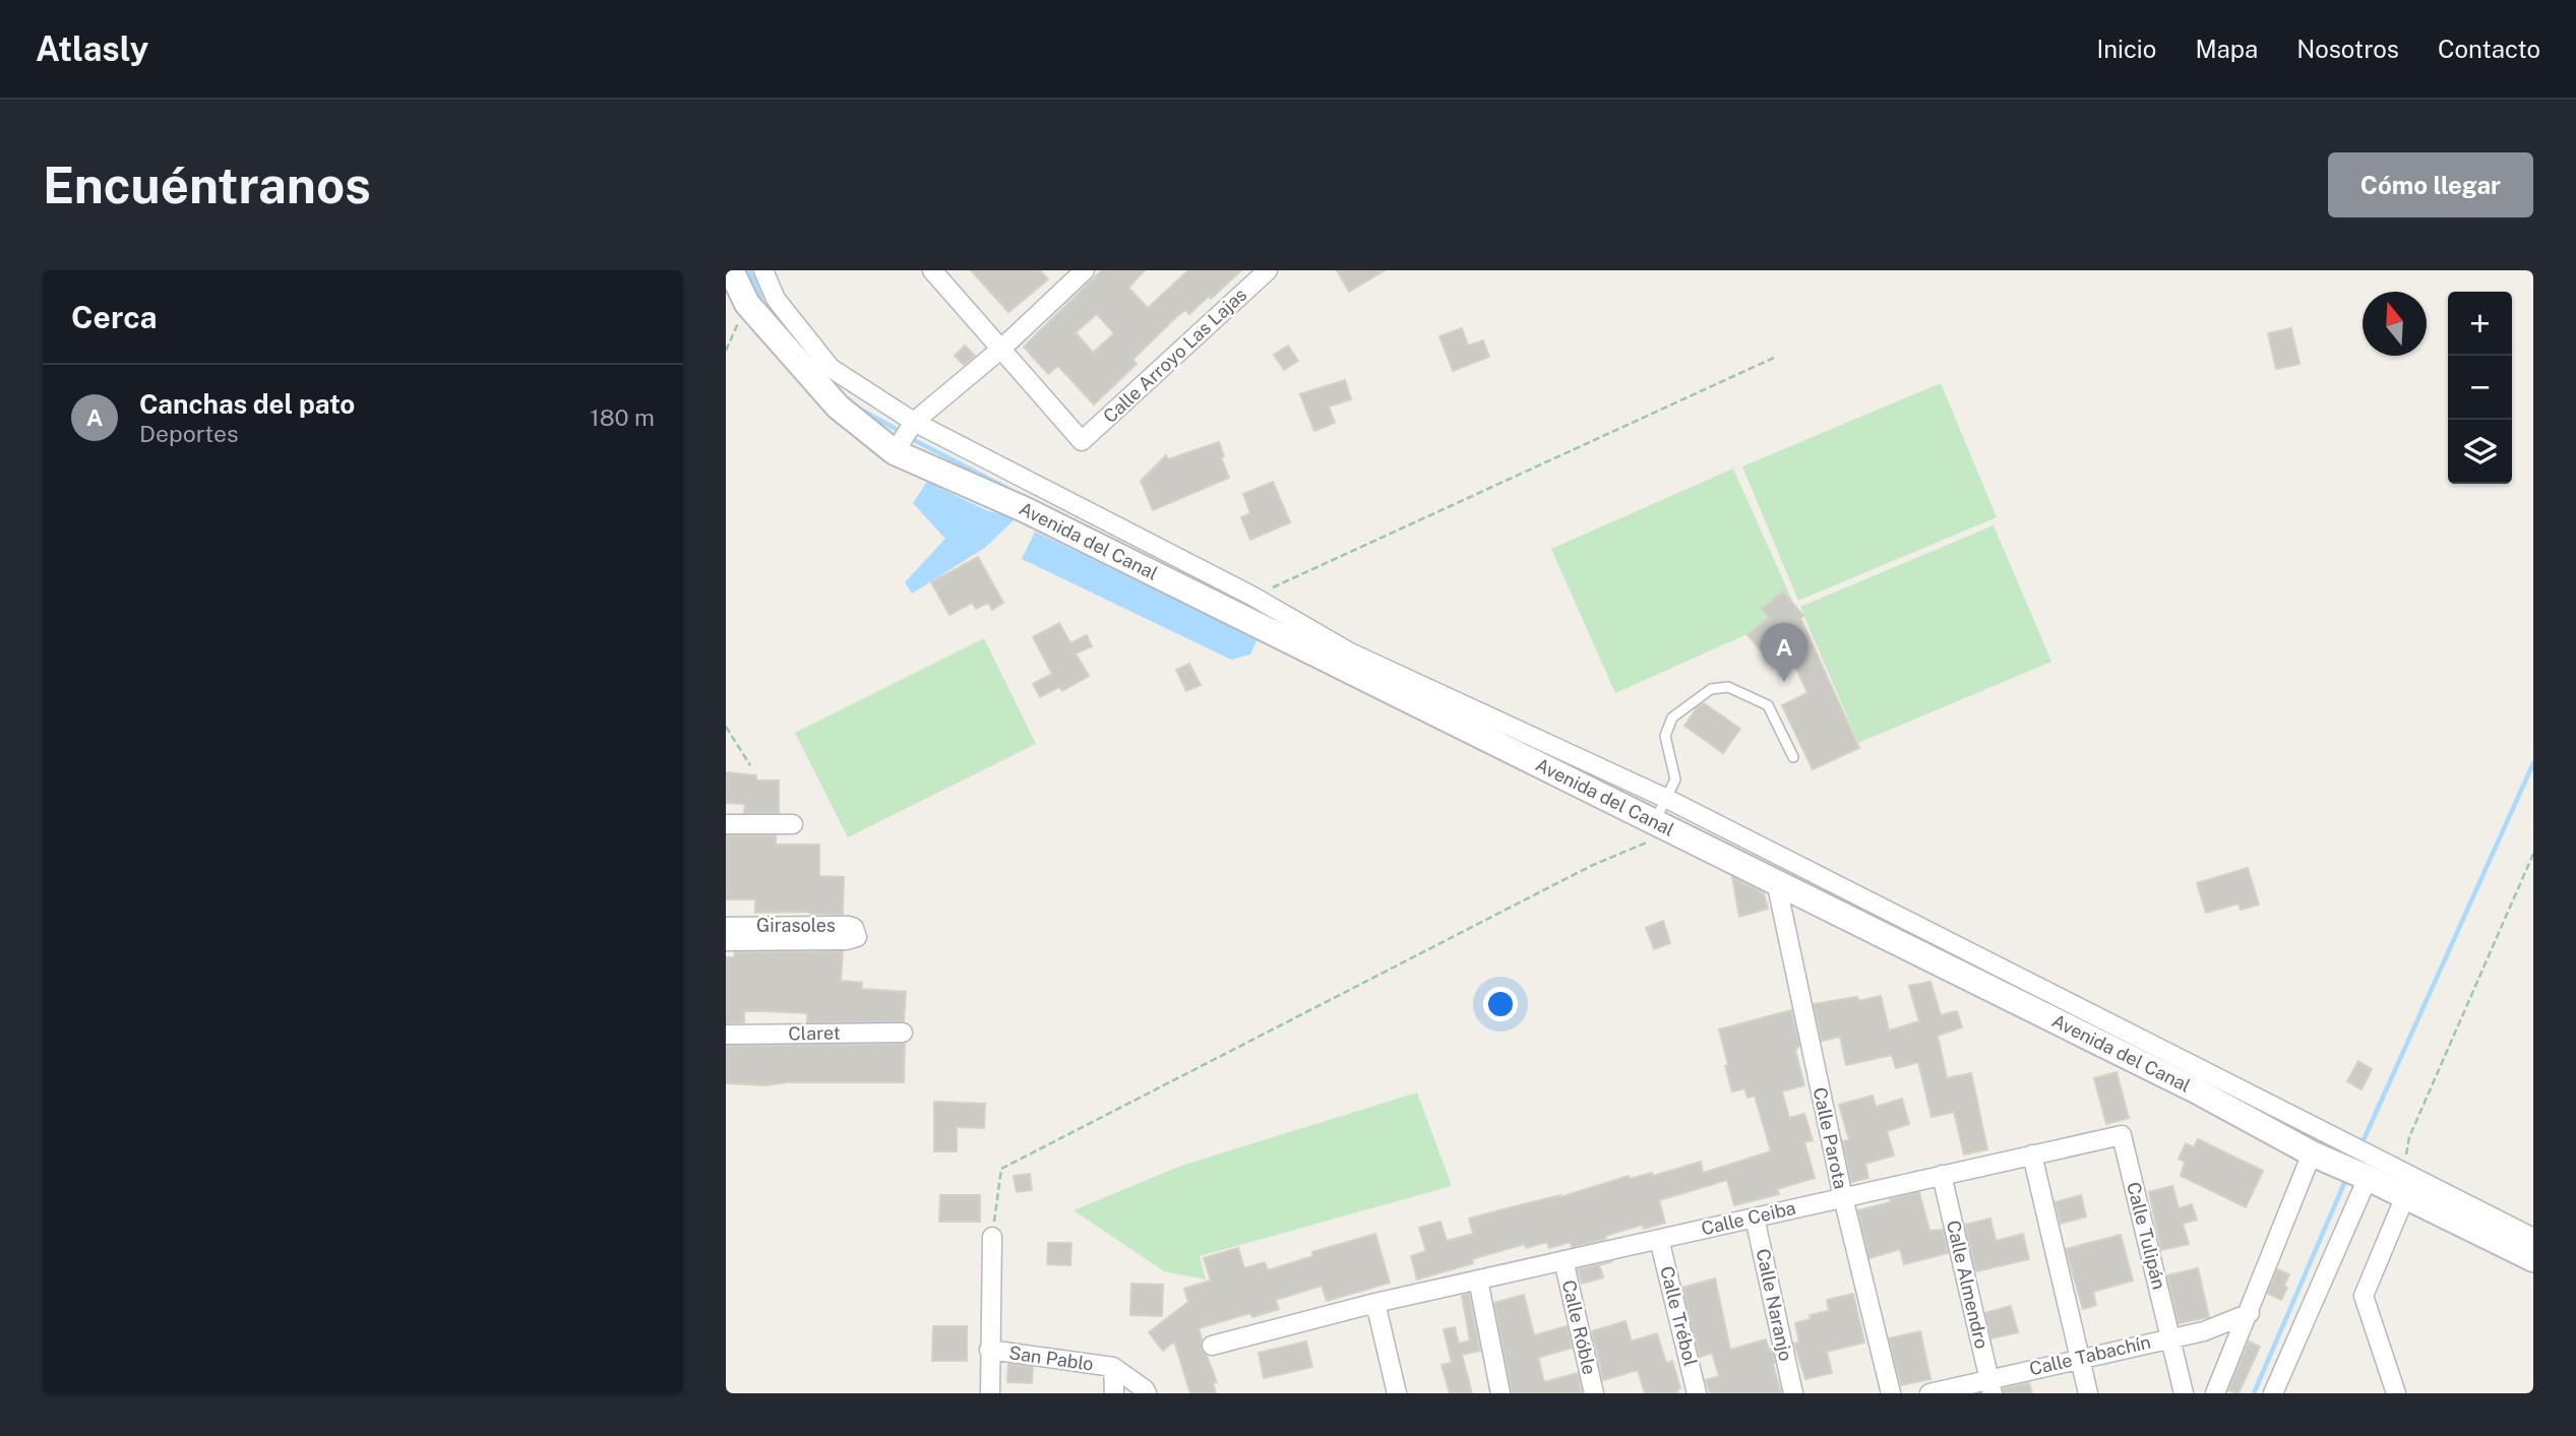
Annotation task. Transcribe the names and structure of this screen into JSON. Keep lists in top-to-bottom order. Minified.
{"streets":{"street":["Calle Arroyo Las Lajas","Avenida del Canal","Girasoles","Claret","Calle Parota","Calle Ceiba","Calle Tulipán","Calle Almendro","Calle Naranjo","Calle Trébol","Calle Róble","Calle Tabachín","San Pablo"]},"crossings":[["Avenida del Canal","Calle Parota"],["Calle Parota","Calle Ceiba"],["Calle Ceiba","Calle Tulipán"],["Calle Ceiba","Calle Almendro"],["Calle Ceiba","Calle Naranjo"],["Calle Ceiba","Calle Trébol"],["Calle Ceiba","Calle Róble"],["Calle Tulipán","Calle Tabachín"],["Calle Almendro","Calle Tabachín"]],"north":"top","page":{"header":"Atlasly","nav":["Inicio","Mapa","Nosotros","Contacto"],"buttons":"Cómo llegar","title":"Encuéntranos","heading":"Cerca","map_buttons":["+","−"],"list":[{"mark":"A","name":"Canchas del pato","note":"Deportes","value":"180 m"}],"pins":"A"}}
